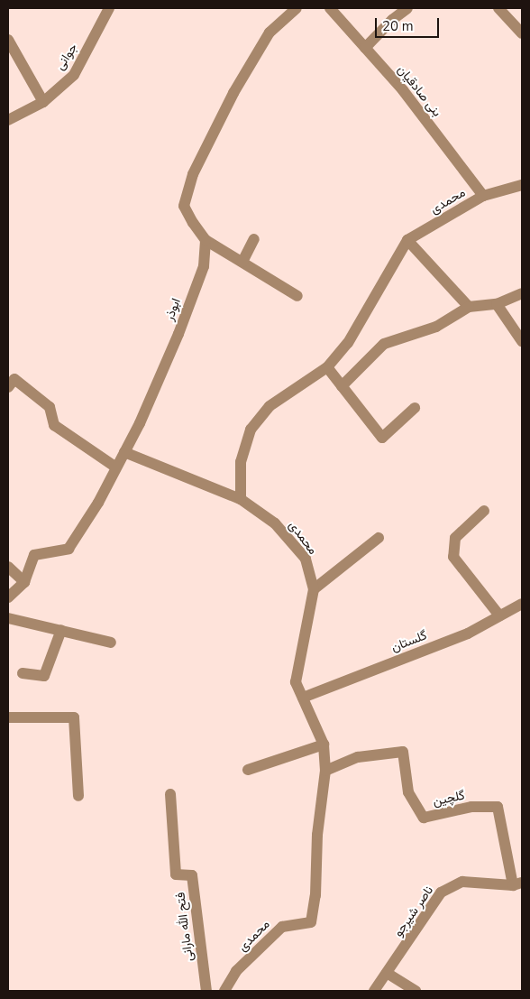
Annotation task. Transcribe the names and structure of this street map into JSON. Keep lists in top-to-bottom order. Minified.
{"streets":{"street":["جوانی","بنی صادقیان","محمدی","ابوذر","گلستان","گلچین","ناصر شیرجو","فتح الله مارانی"]},"crossings":[["بنی صادقیان","محمدی"],["محمدی","گلستان"],["محمدی","گلچین"],["گلچین","ناصر شیرجو"]],"scale_bar":"20 m"}
